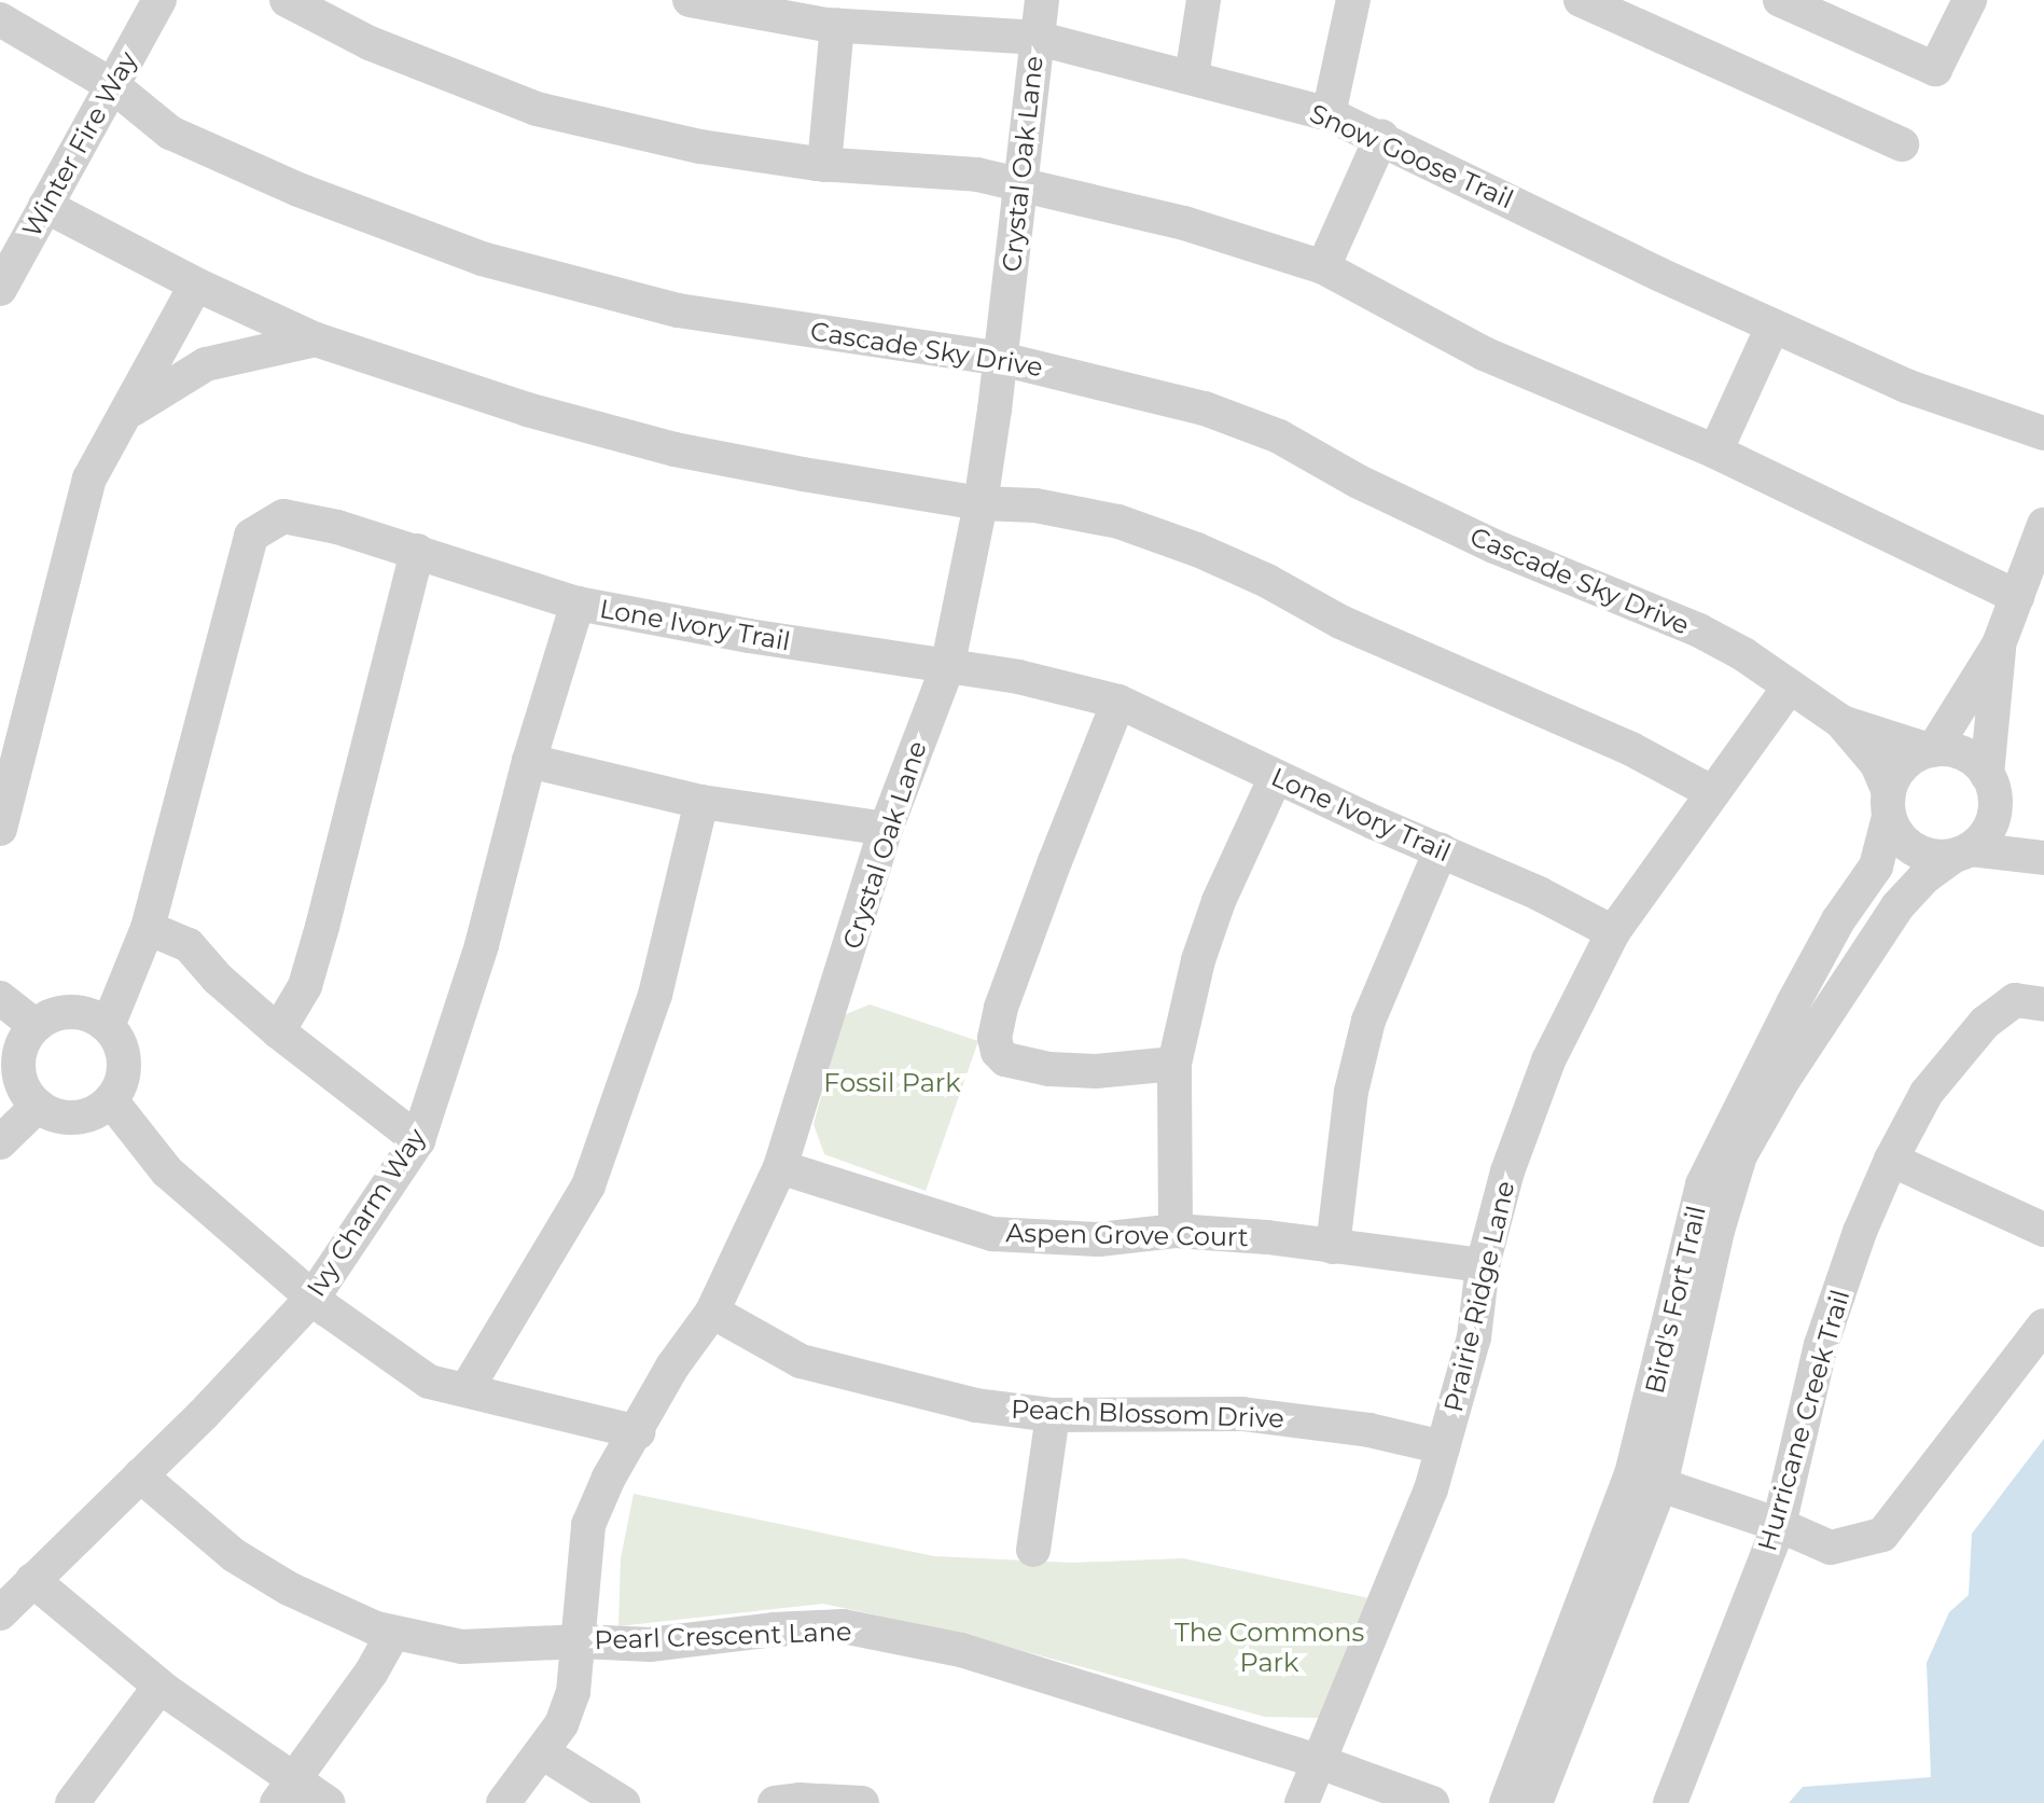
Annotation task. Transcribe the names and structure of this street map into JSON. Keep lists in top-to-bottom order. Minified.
{"streets":{"street":["Winter Fire Way","Snow Goose Trail","Crystal Oak Lane","Cascade Sky Drive","Lone Ivory Trail","Ivy Charm Way","Aspen Grove Court","Prairie Ridge Lane","Bird's Fort Trail","Peach Blossom Drive","Hurricane Creek Trail","Pearl Crescent Lane"]},"crossings":[["Winter Fire Way","Cascade Sky Drive"],["Snow Goose Trail","Crystal Oak Lane"],["Crystal Oak Lane","Cascade Sky Drive"],["Crystal Oak Lane","Lone Ivory Trail"],["Crystal Oak Lane","Aspen Grove Court"],["Crystal Oak Lane","Peach Blossom Drive"],["Crystal Oak Lane","Pearl Crescent Lane"],["Cascade Sky Drive","Prairie Ridge Lane"],["Cascade Sky Drive","Bird's Fort Trail"],["Lone Ivory Trail","Ivy Charm Way"],["Lone Ivory Trail","Prairie Ridge Lane"],["Ivy Charm Way","Pearl Crescent Lane"],["Aspen Grove Court","Prairie Ridge Lane"],["Prairie Ridge Lane","Peach Blossom Drive"],["Prairie Ridge Lane","Pearl Crescent Lane"]],"parks":["Fossil Park","The Commons Park"]}
